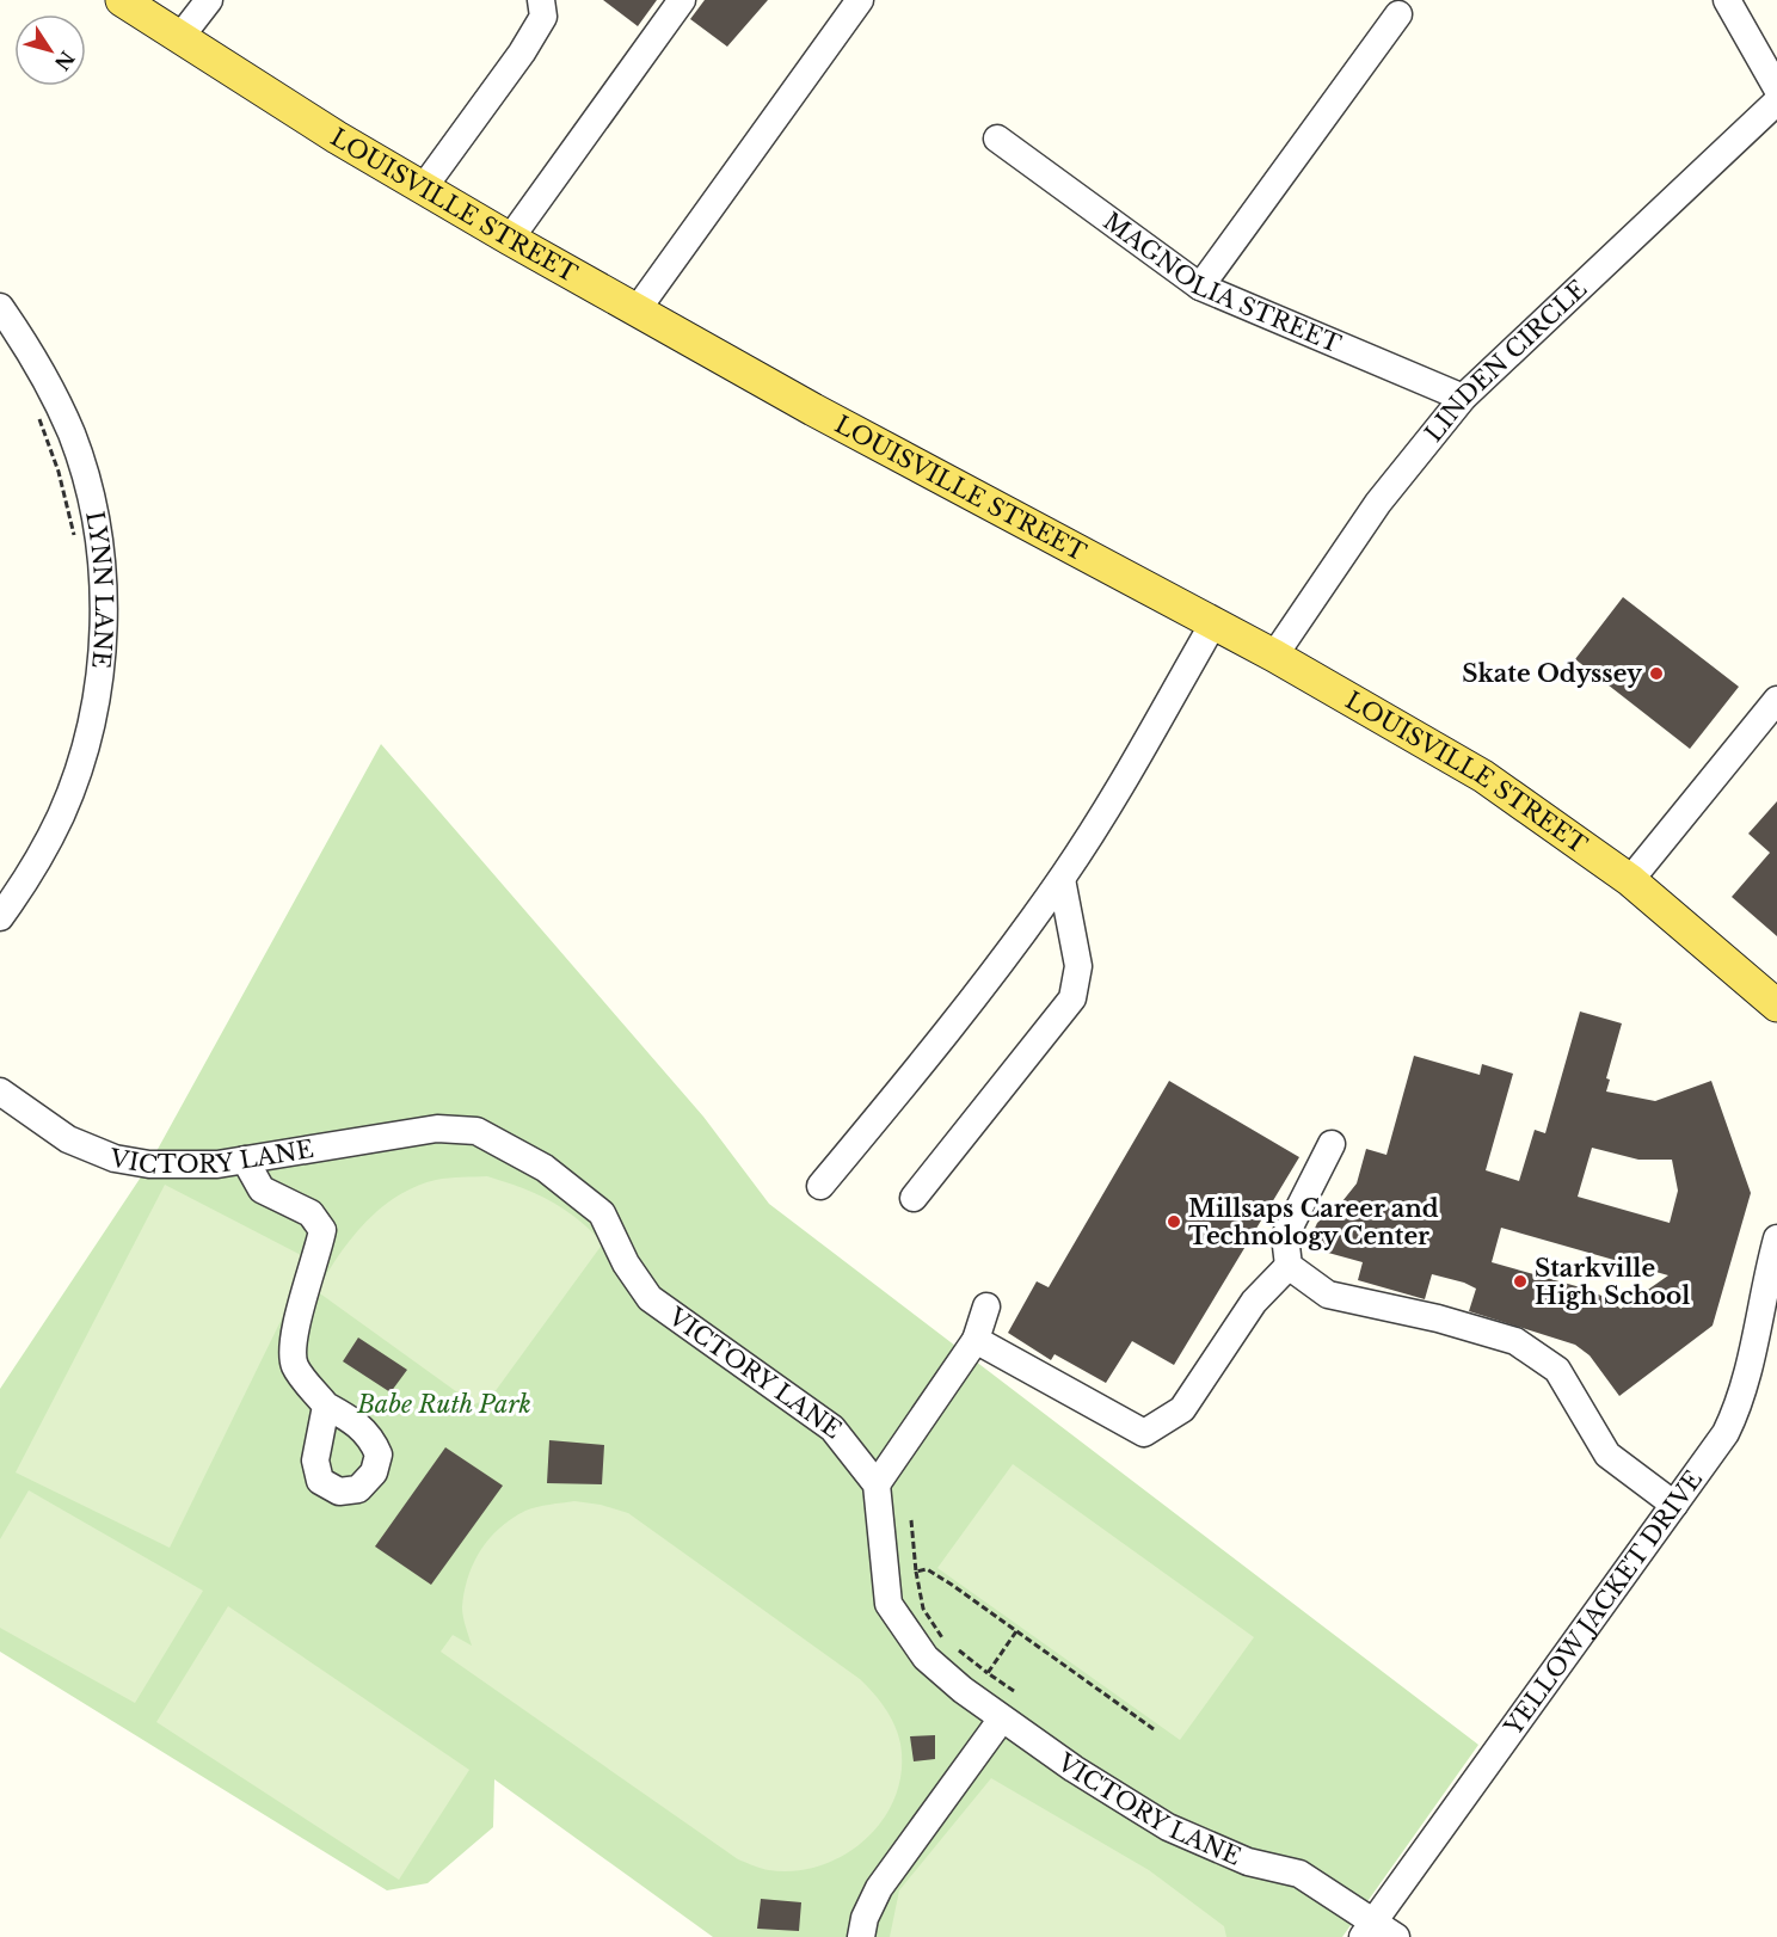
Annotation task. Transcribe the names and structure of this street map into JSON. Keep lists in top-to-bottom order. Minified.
{"streets":{"main road":["LOUISVILLE STREET"],"street":["MAGNOLIA STREET","LINDEN CIRCLE","LYNN LANE","VICTORY LANE","YELLOW JACKET DRIVE"]},"crossings":[["LOUISVILLE STREET","LINDEN CIRCLE"],["MAGNOLIA STREET","LINDEN CIRCLE"],["VICTORY LANE","YELLOW JACKET DRIVE"]],"parks":["Babe Ruth Park"],"places":["Skate Odyssey","Millsaps Career and Technology Center","Starkville High School"],"north":"bottom right"}
